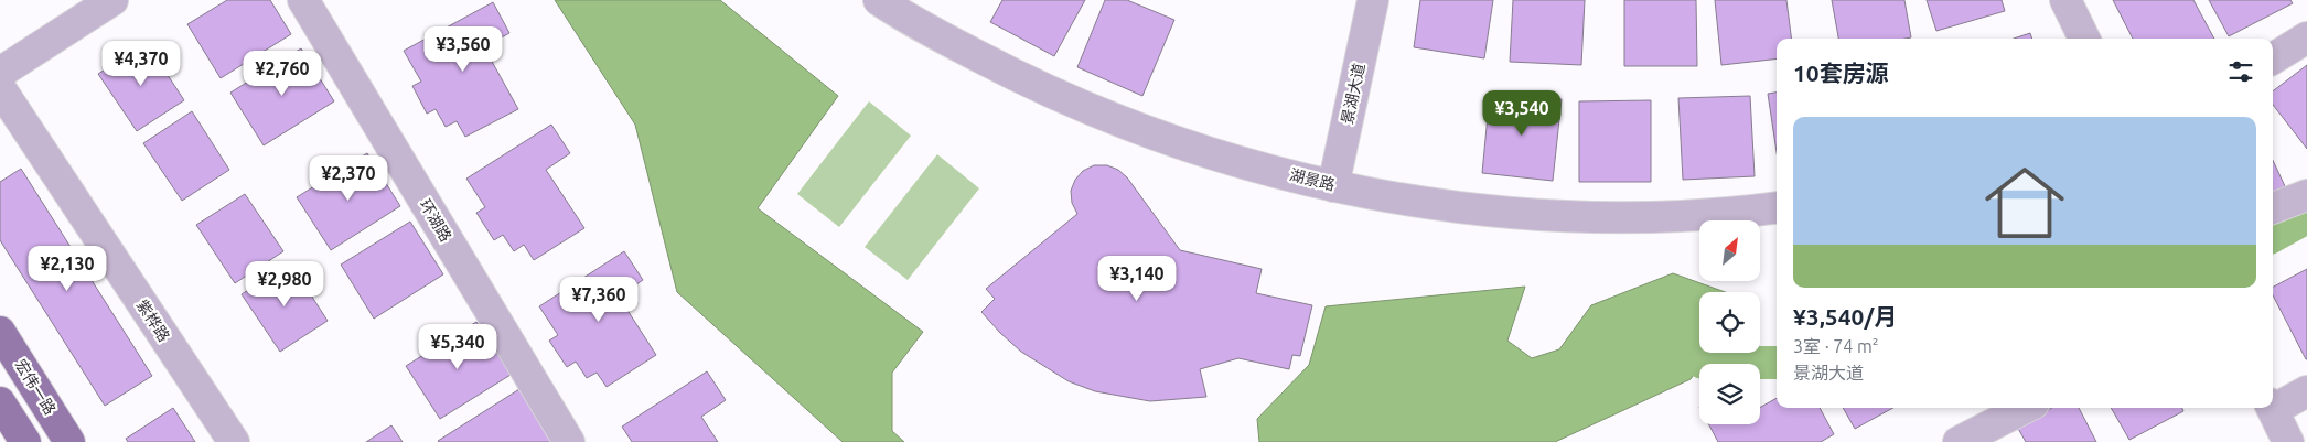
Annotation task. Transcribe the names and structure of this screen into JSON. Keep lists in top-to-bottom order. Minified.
{"streets":{"main road":["宏伟一路"],"street":["景湖大道","湖景路","环湖路","紫桦路"]},"crossings":[["景湖大道","湖景路"]],"north":"top right","page":{"price":["¥3,560","¥4,370","¥2,760","¥3,540","¥2,370","¥2,130","¥3,140","¥2,980","¥7,360","¥5,340"],"heading":"10套房源","list":[{"name":"¥3,540/月","note":"3室 · 74 m² · 景湖大道"}]}}
